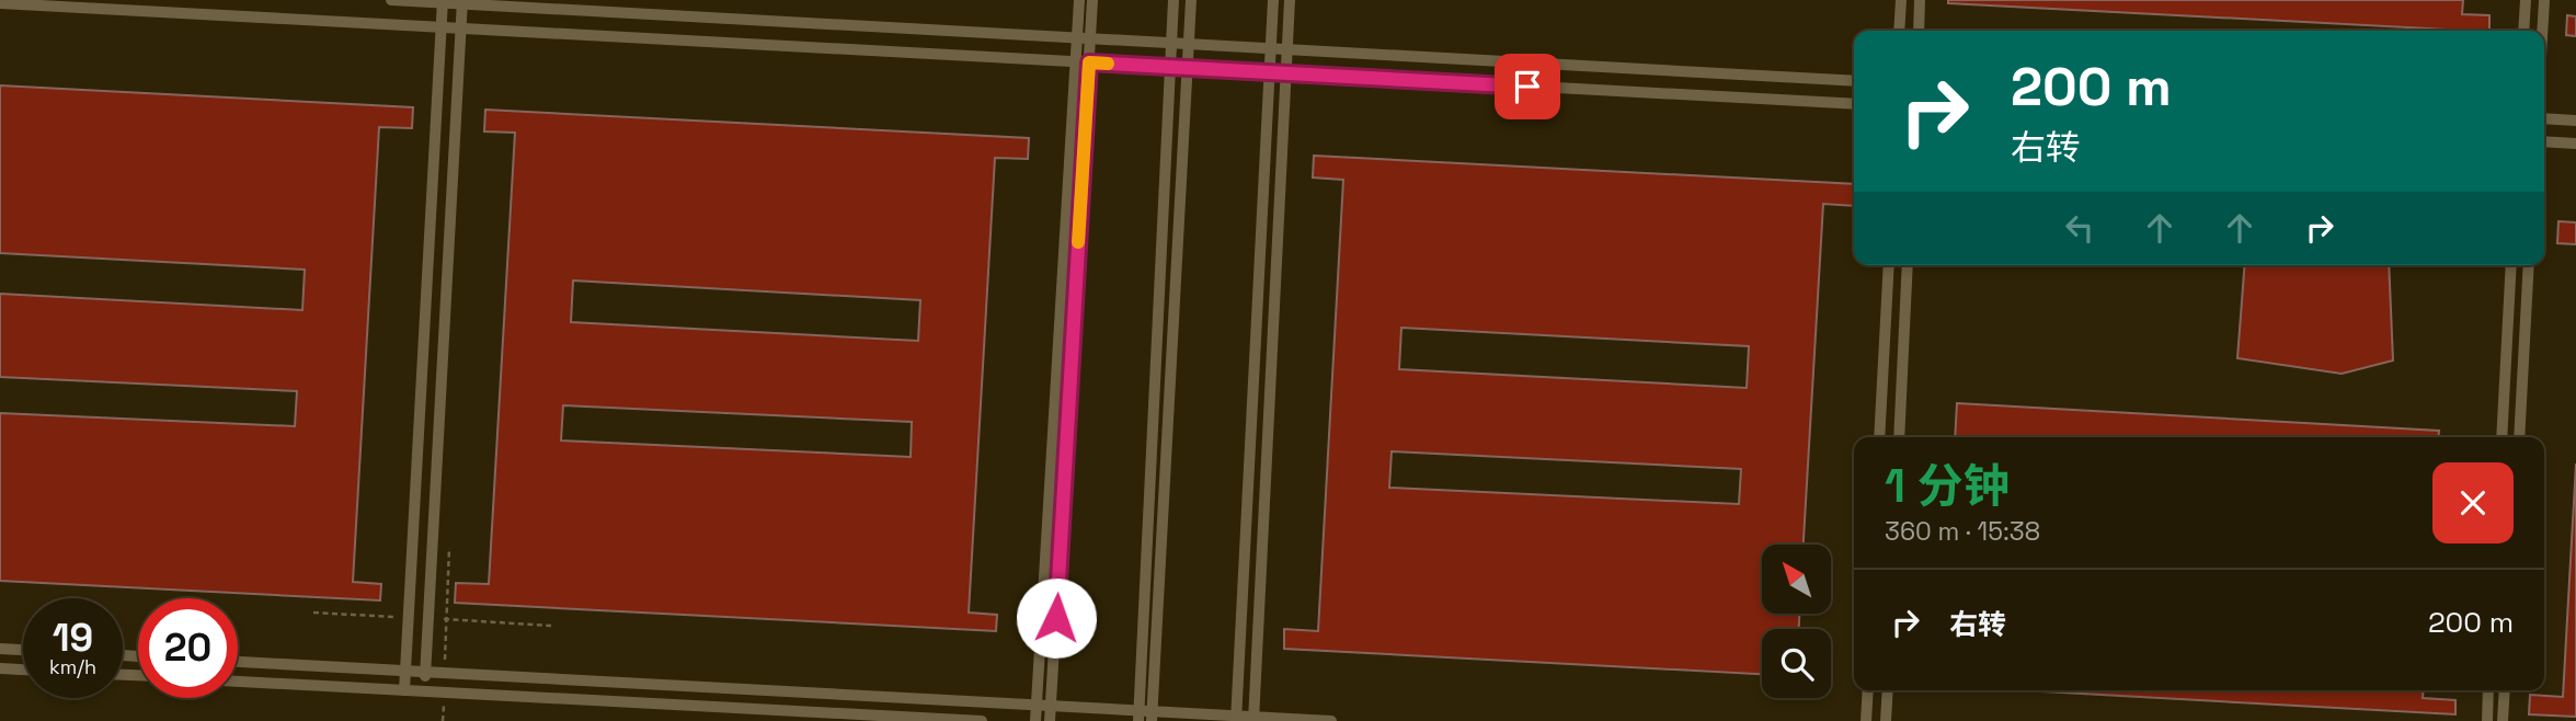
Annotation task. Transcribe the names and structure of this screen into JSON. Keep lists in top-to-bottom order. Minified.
{"north":"top left","page":{"turn":["200 m","右转"],"heading":["1 分钟","360 m · 15:38"],"list":[{"name":"右转","value":"200 m"}],"speed":"19 km/h","limit":"20"}}
